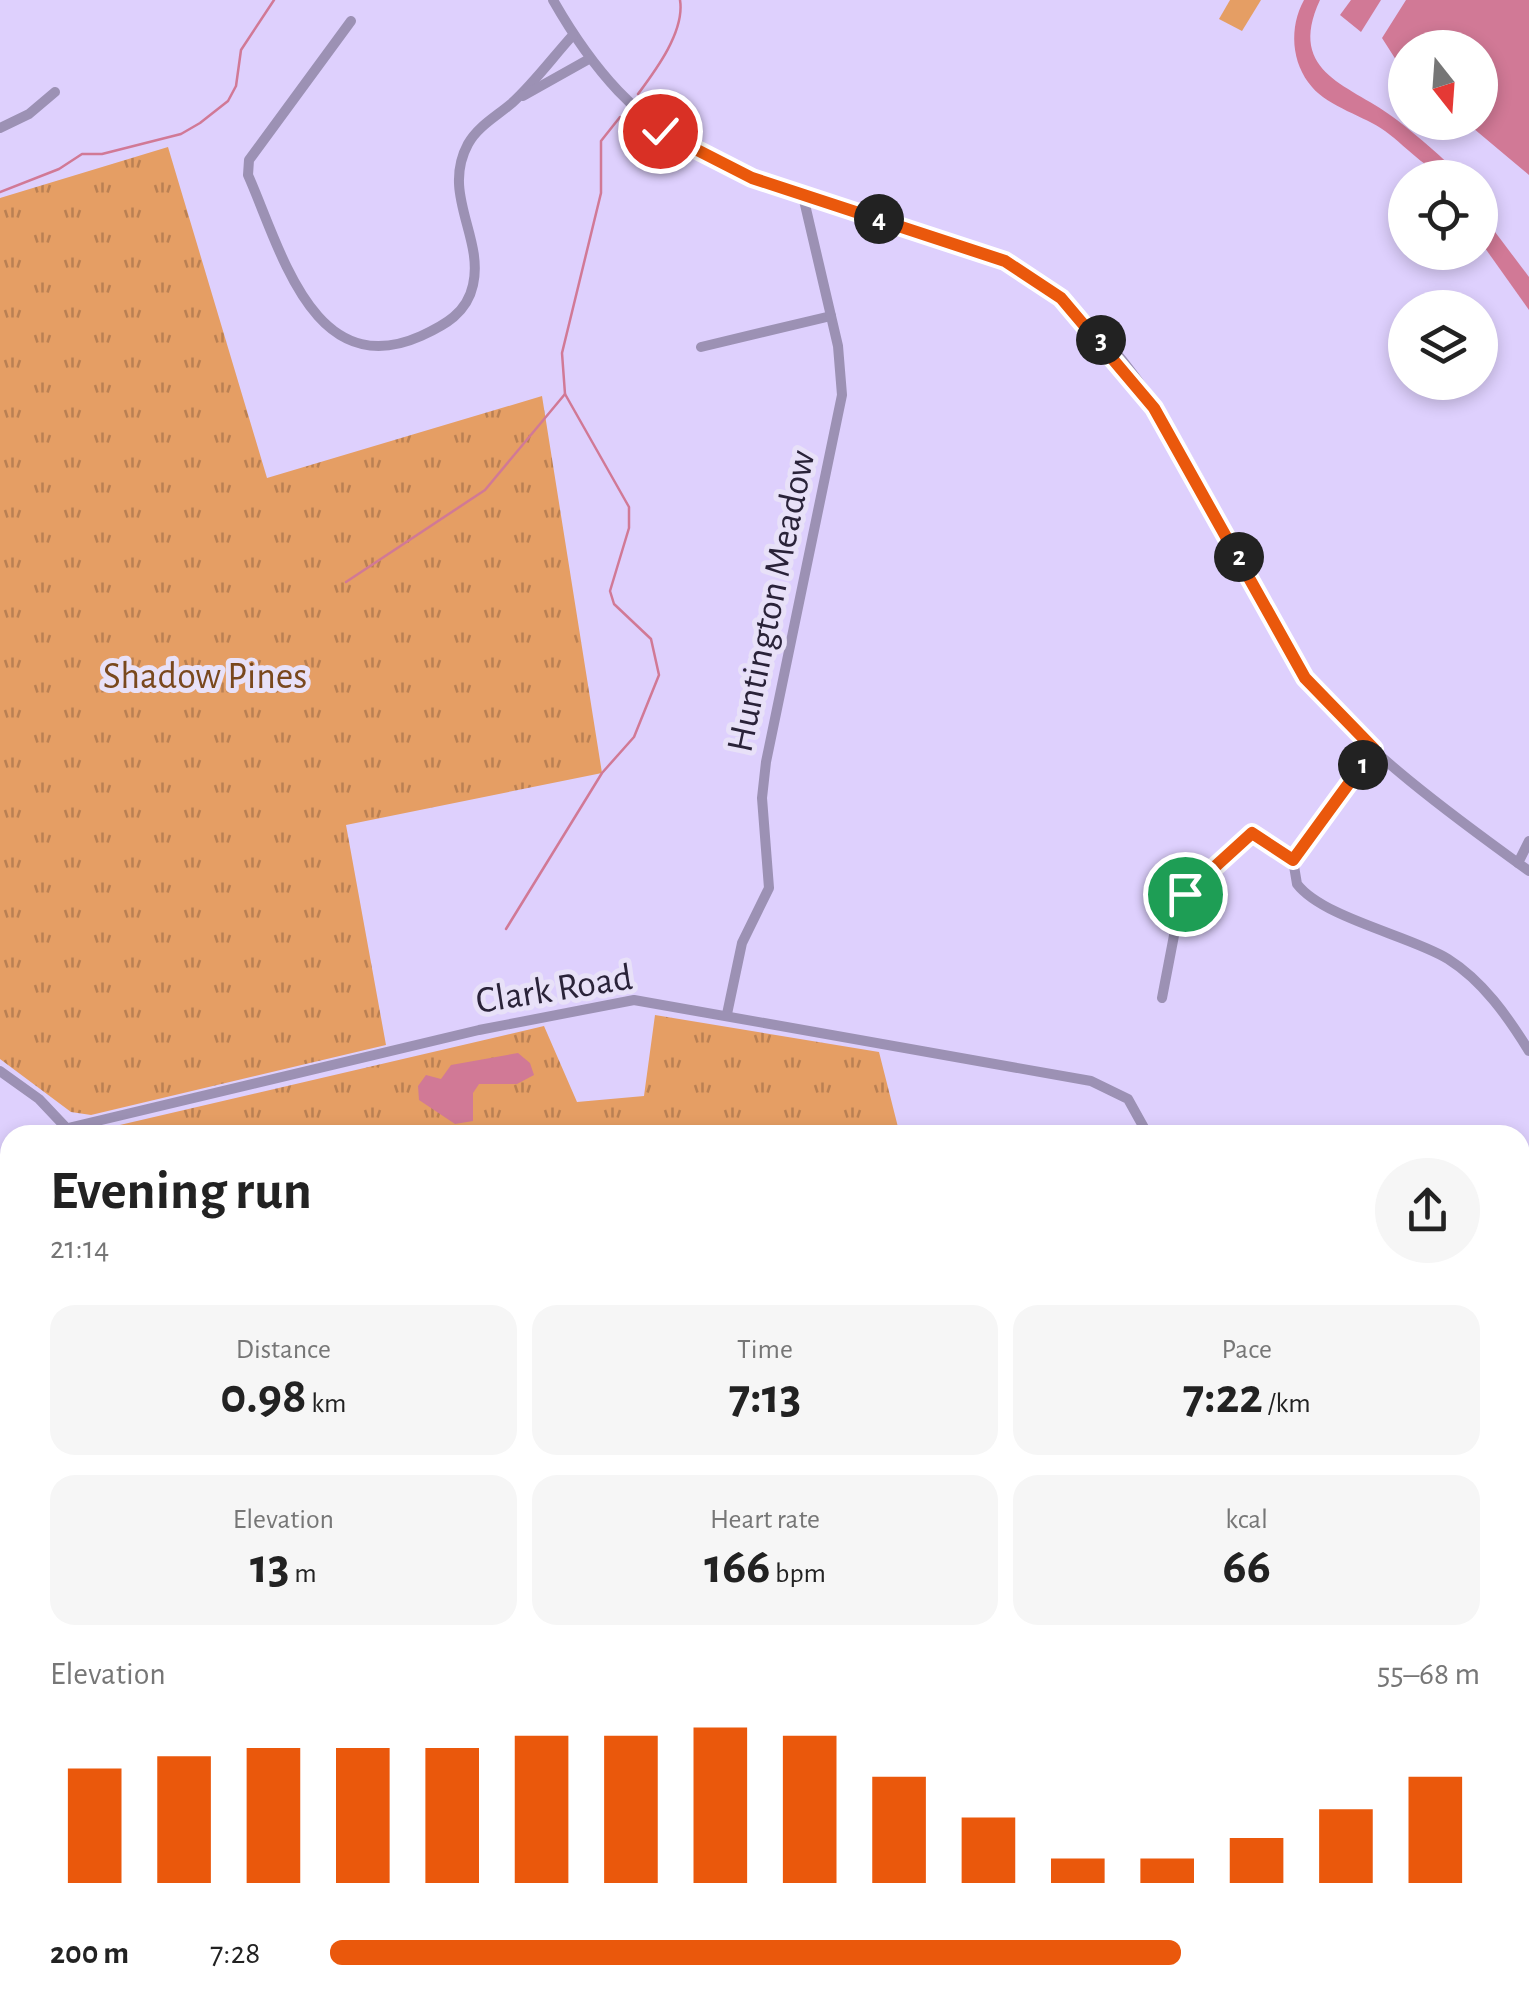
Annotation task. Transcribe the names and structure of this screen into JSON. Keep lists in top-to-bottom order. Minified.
{"streets":{"street":["Huntington Meadow","Clark Road"]},"crossings":[["Huntington Meadow","Clark Road"]],"parks":["Shadow Pines"],"north":"bottom","page":{"pins":["4","3","2","1"],"heading":["Evening run","21:14"],"stats":[["Distance","0.98 km"],["Time","7:13"],["Pace","7:22 /km"],["Elevation","13 m"],["Heart rate","166 bpm"],["kcal","66"]],"chart":["Elevation","55–68 m"],"list":[{"name":"200 m","note":"7:28"}]}}
